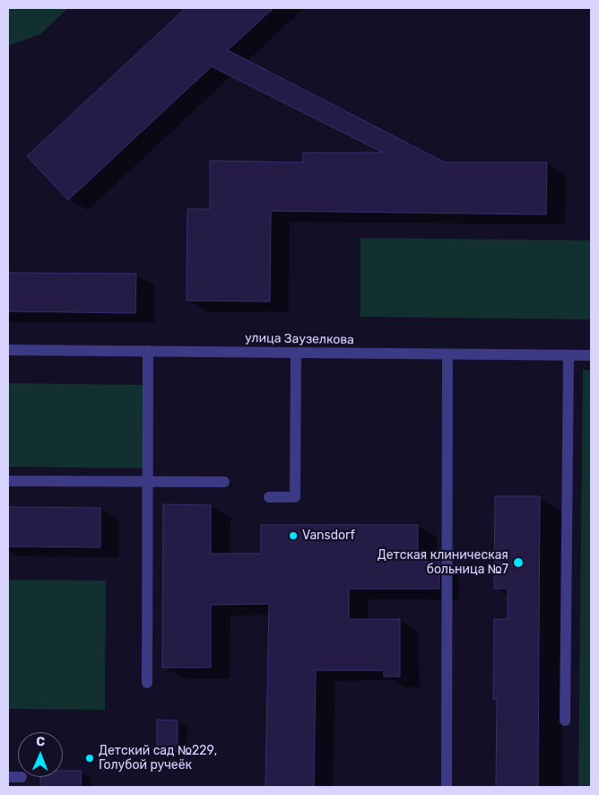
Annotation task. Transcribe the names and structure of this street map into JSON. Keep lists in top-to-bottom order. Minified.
{"streets":{"street":["улица Заузелкова"]},"places":["Vansdorf","Детская клиническая больница №7","Детский сад №229, Голубой ручеёк"],"north":"top"}
